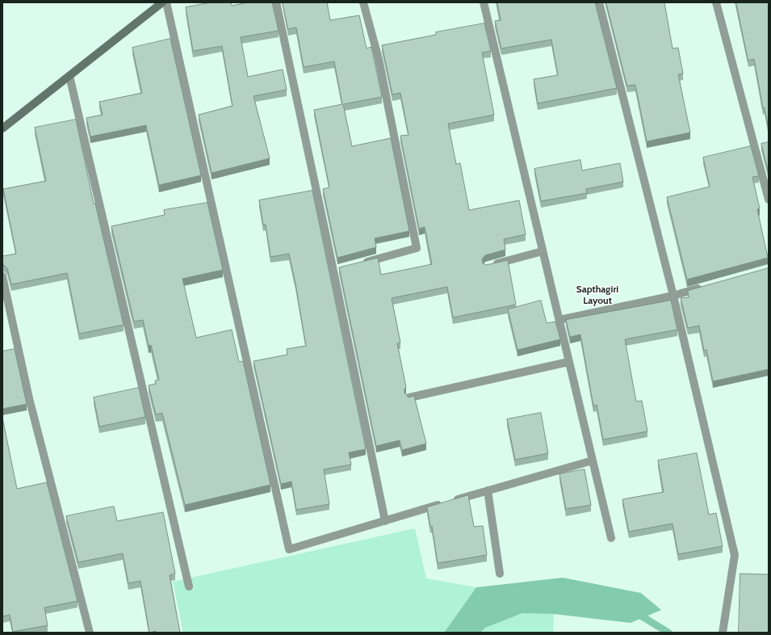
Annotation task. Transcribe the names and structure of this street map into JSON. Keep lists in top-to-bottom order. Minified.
{"districts":["Sapthagiri Layout"]}
